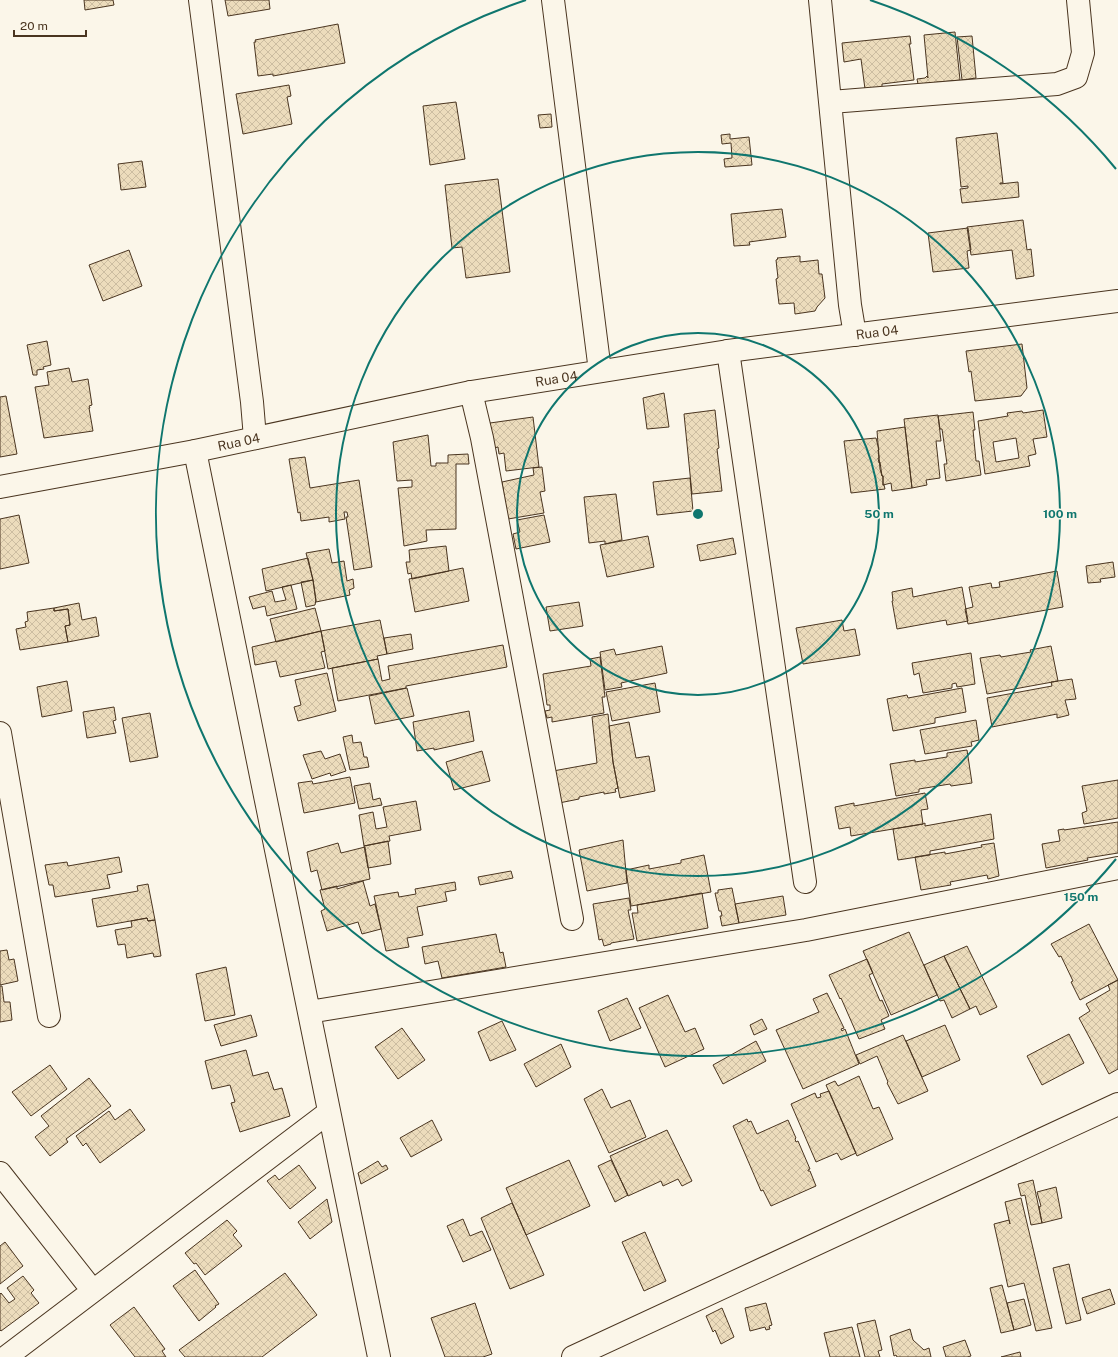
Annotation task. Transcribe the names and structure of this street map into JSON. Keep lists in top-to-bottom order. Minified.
{"streets":{"street":["Rua 04"]},"scale_bar":"20 m","rings":["50 m","100 m","150 m"]}
